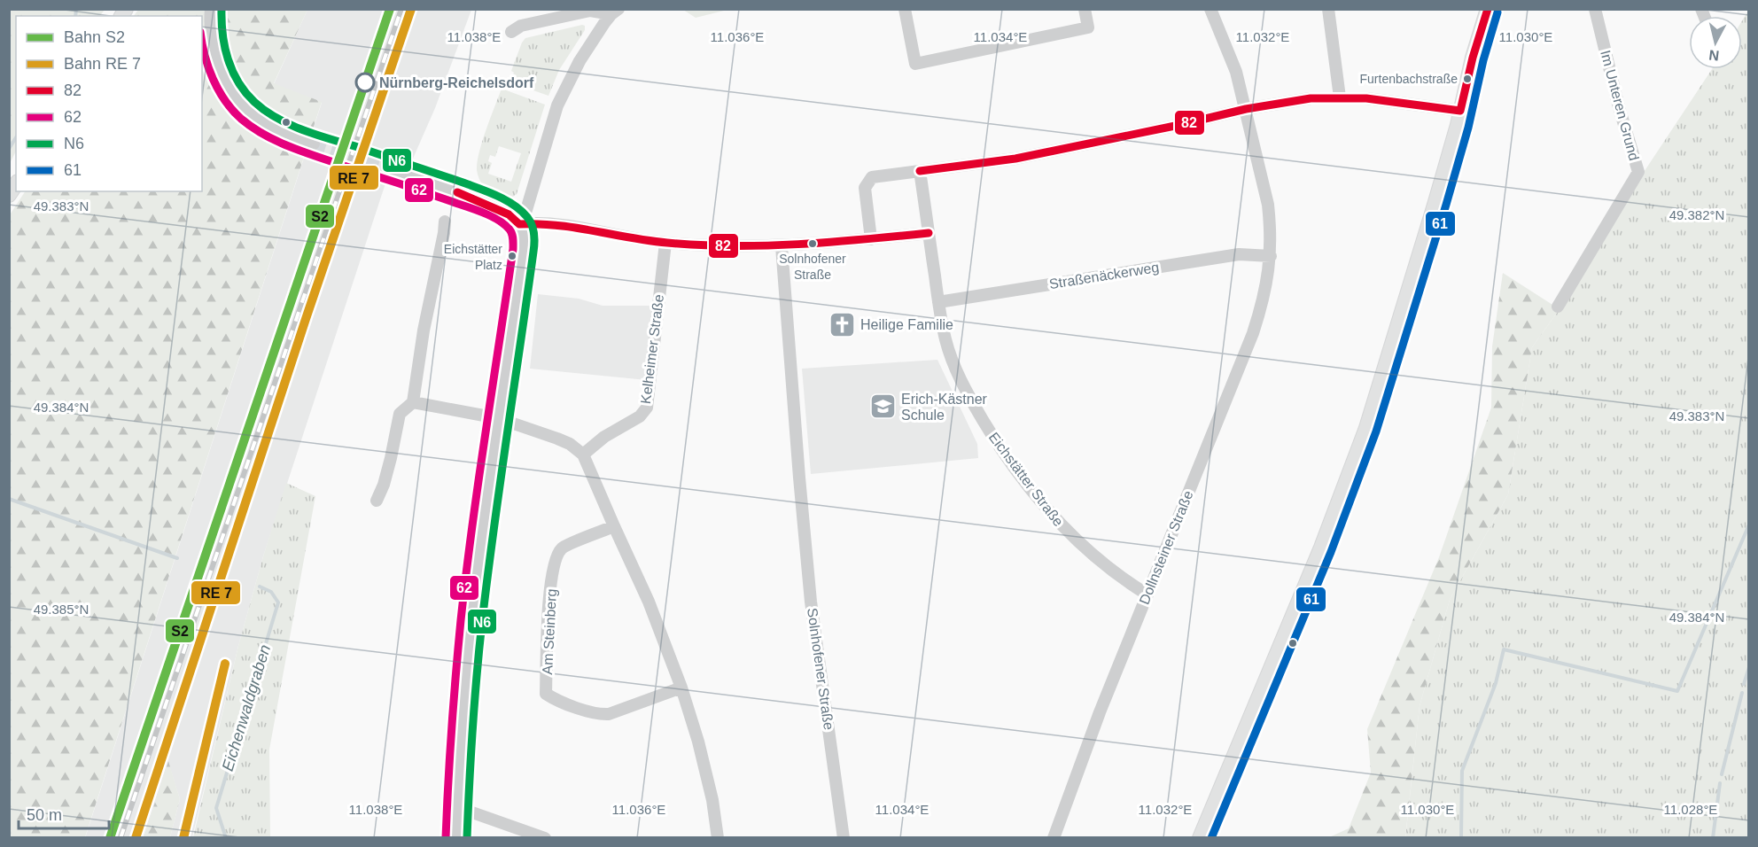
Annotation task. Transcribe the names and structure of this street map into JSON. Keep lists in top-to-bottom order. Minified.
{"streets":{"street":["Im Unteren Grund","Straßenäckerweg","Kelheimer Straße","Eichstätter Straße","Dollnsteiner Straße","Am Steinberg","Solnhofener Straße"]},"crossings":[["Straßenäckerweg","Eichstätter Straße"],["Straßenäckerweg","Dollnsteiner Straße"],["Eichstätter Straße","Dollnsteiner Straße"]],"water":["Eichenwaldgraben"],"places":{"other":["Furtenbachstraße","Nürnberg-Reichelsdorf","Solnhofener Straße","Eichstätter Platz"],"church":["Heilige Familie"],"school or university":["Erich-Kästner Schule"]},"lines":["rail line S2","transit line 82","transit line N6","transit line 61","transit line 62"],"legend":["Bahn S2","Bahn RE 7","82","62","N6","61"],"scale_bar":"50 m","north":"bottom","coordinates":["11.038°E","11.036°E","11.034°E","11.032°E","11.030°E","49.383°N","49.382°N","49.384°N","49.385°N","11.028°E"]}
